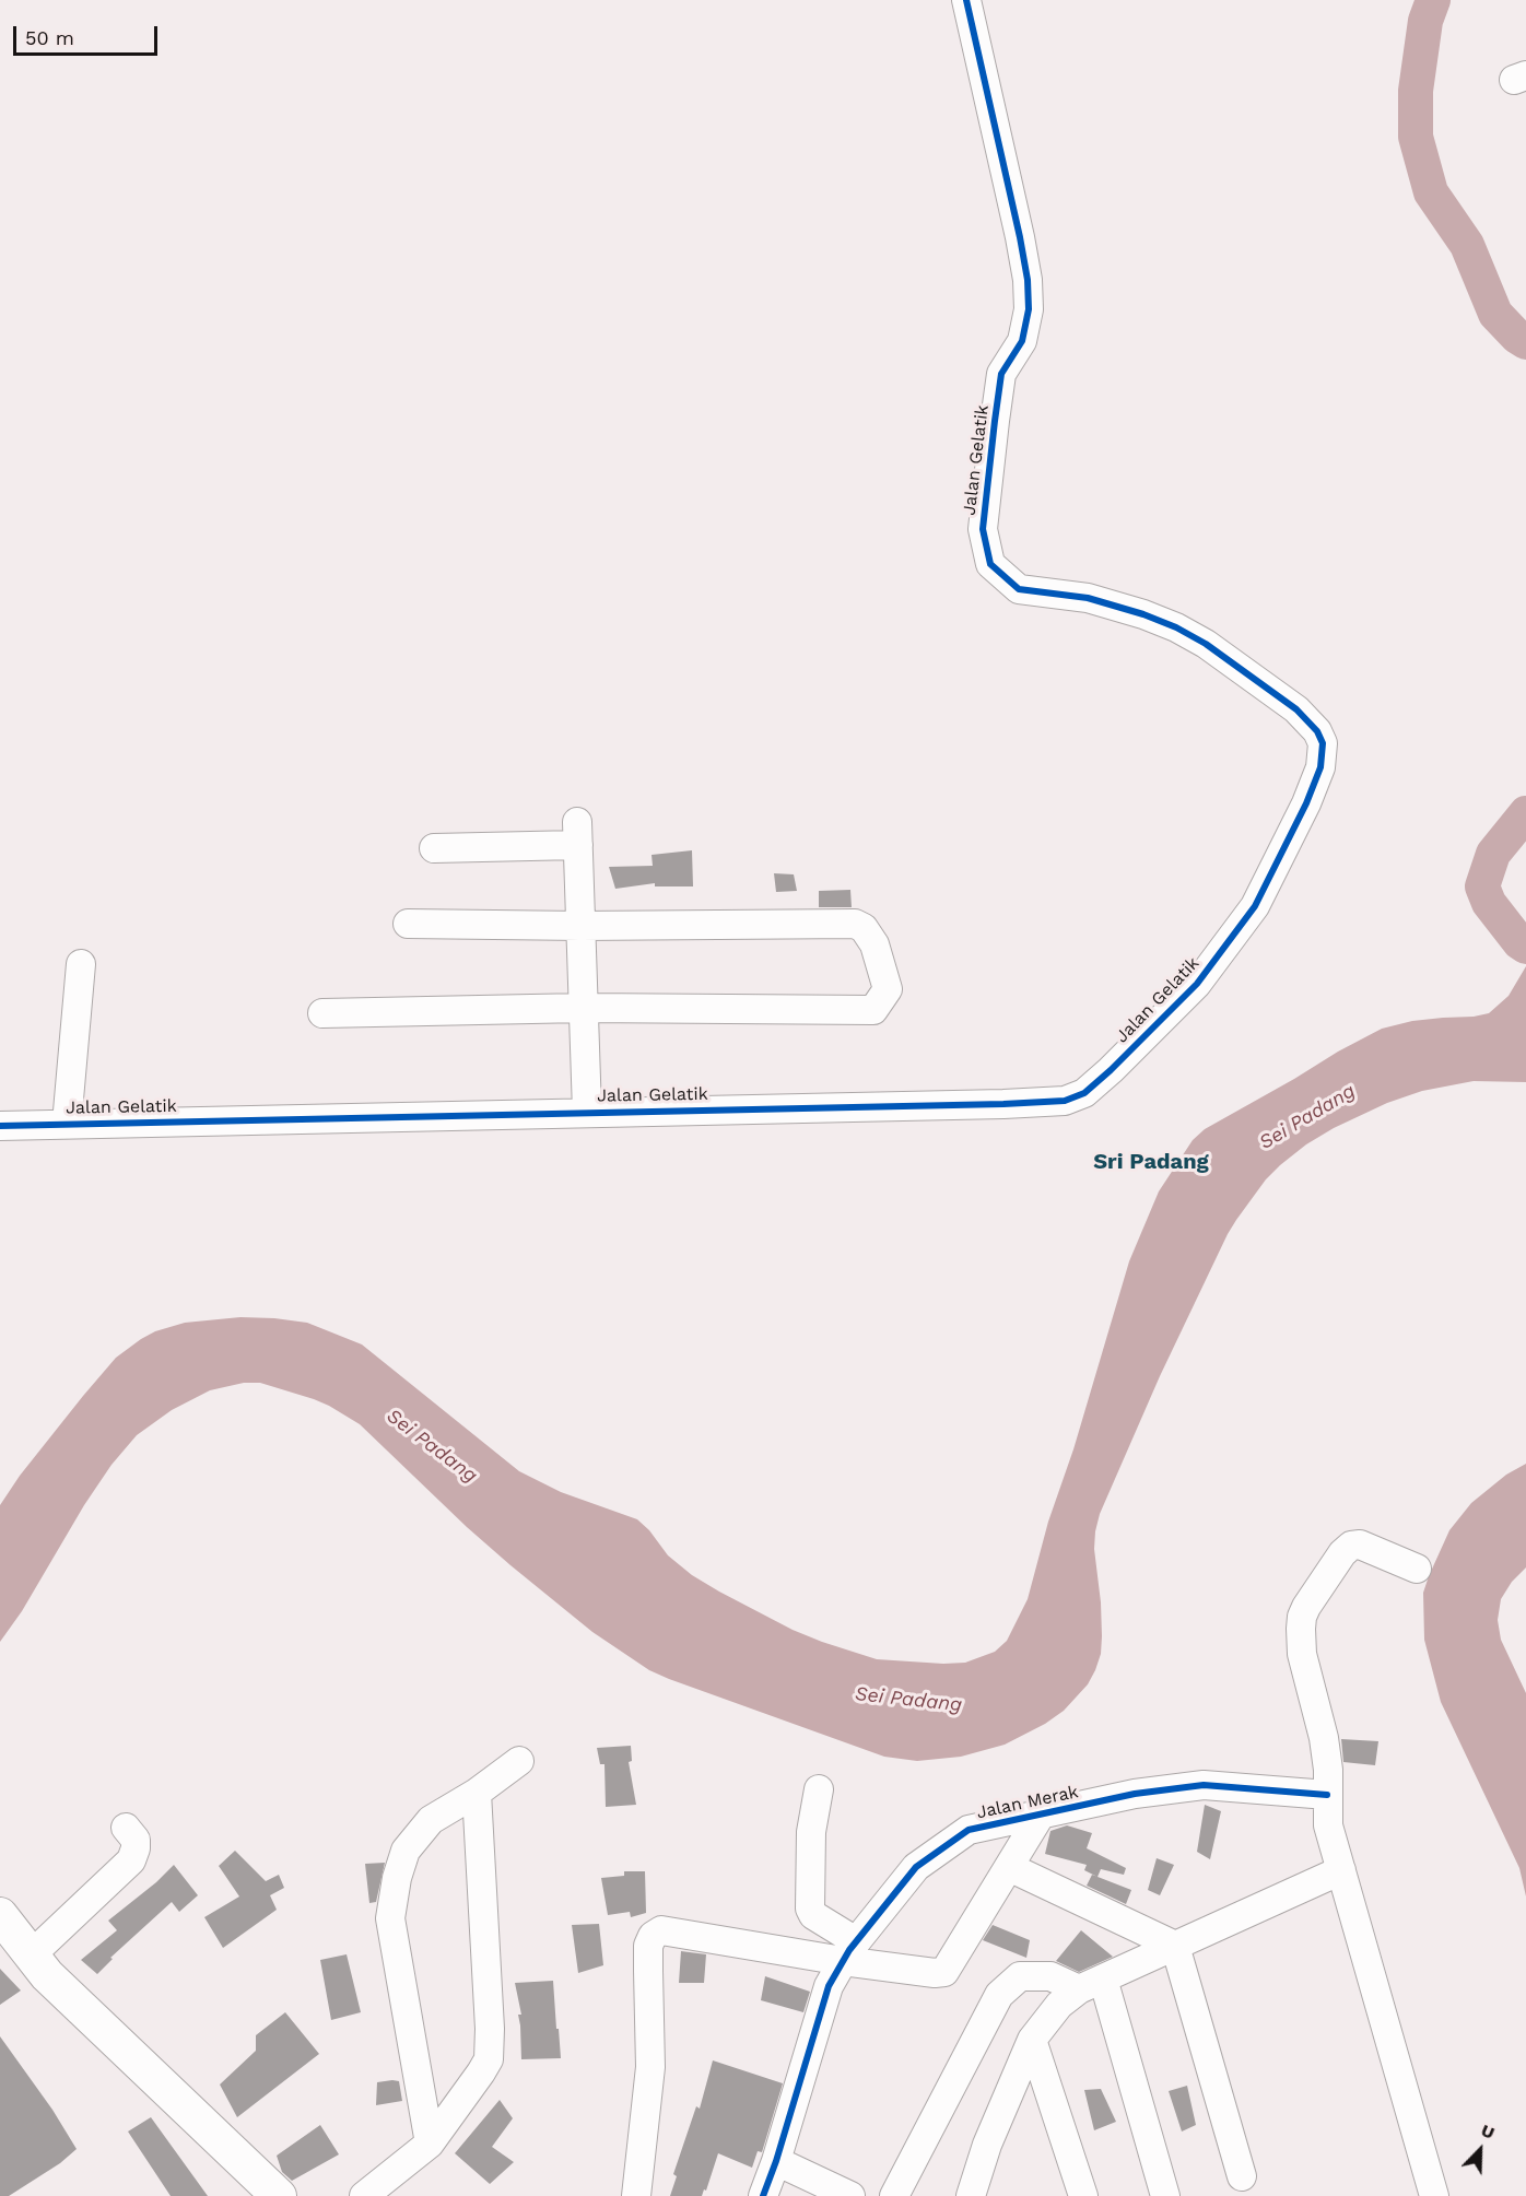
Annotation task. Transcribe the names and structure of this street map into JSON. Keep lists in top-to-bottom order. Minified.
{"streets":{"street":["Jalan Gelatik","Jalan Merak"]},"districts":["Sri Padang"],"water":["Sei Padang"],"scale_bar":"50 m","north":"top right"}
